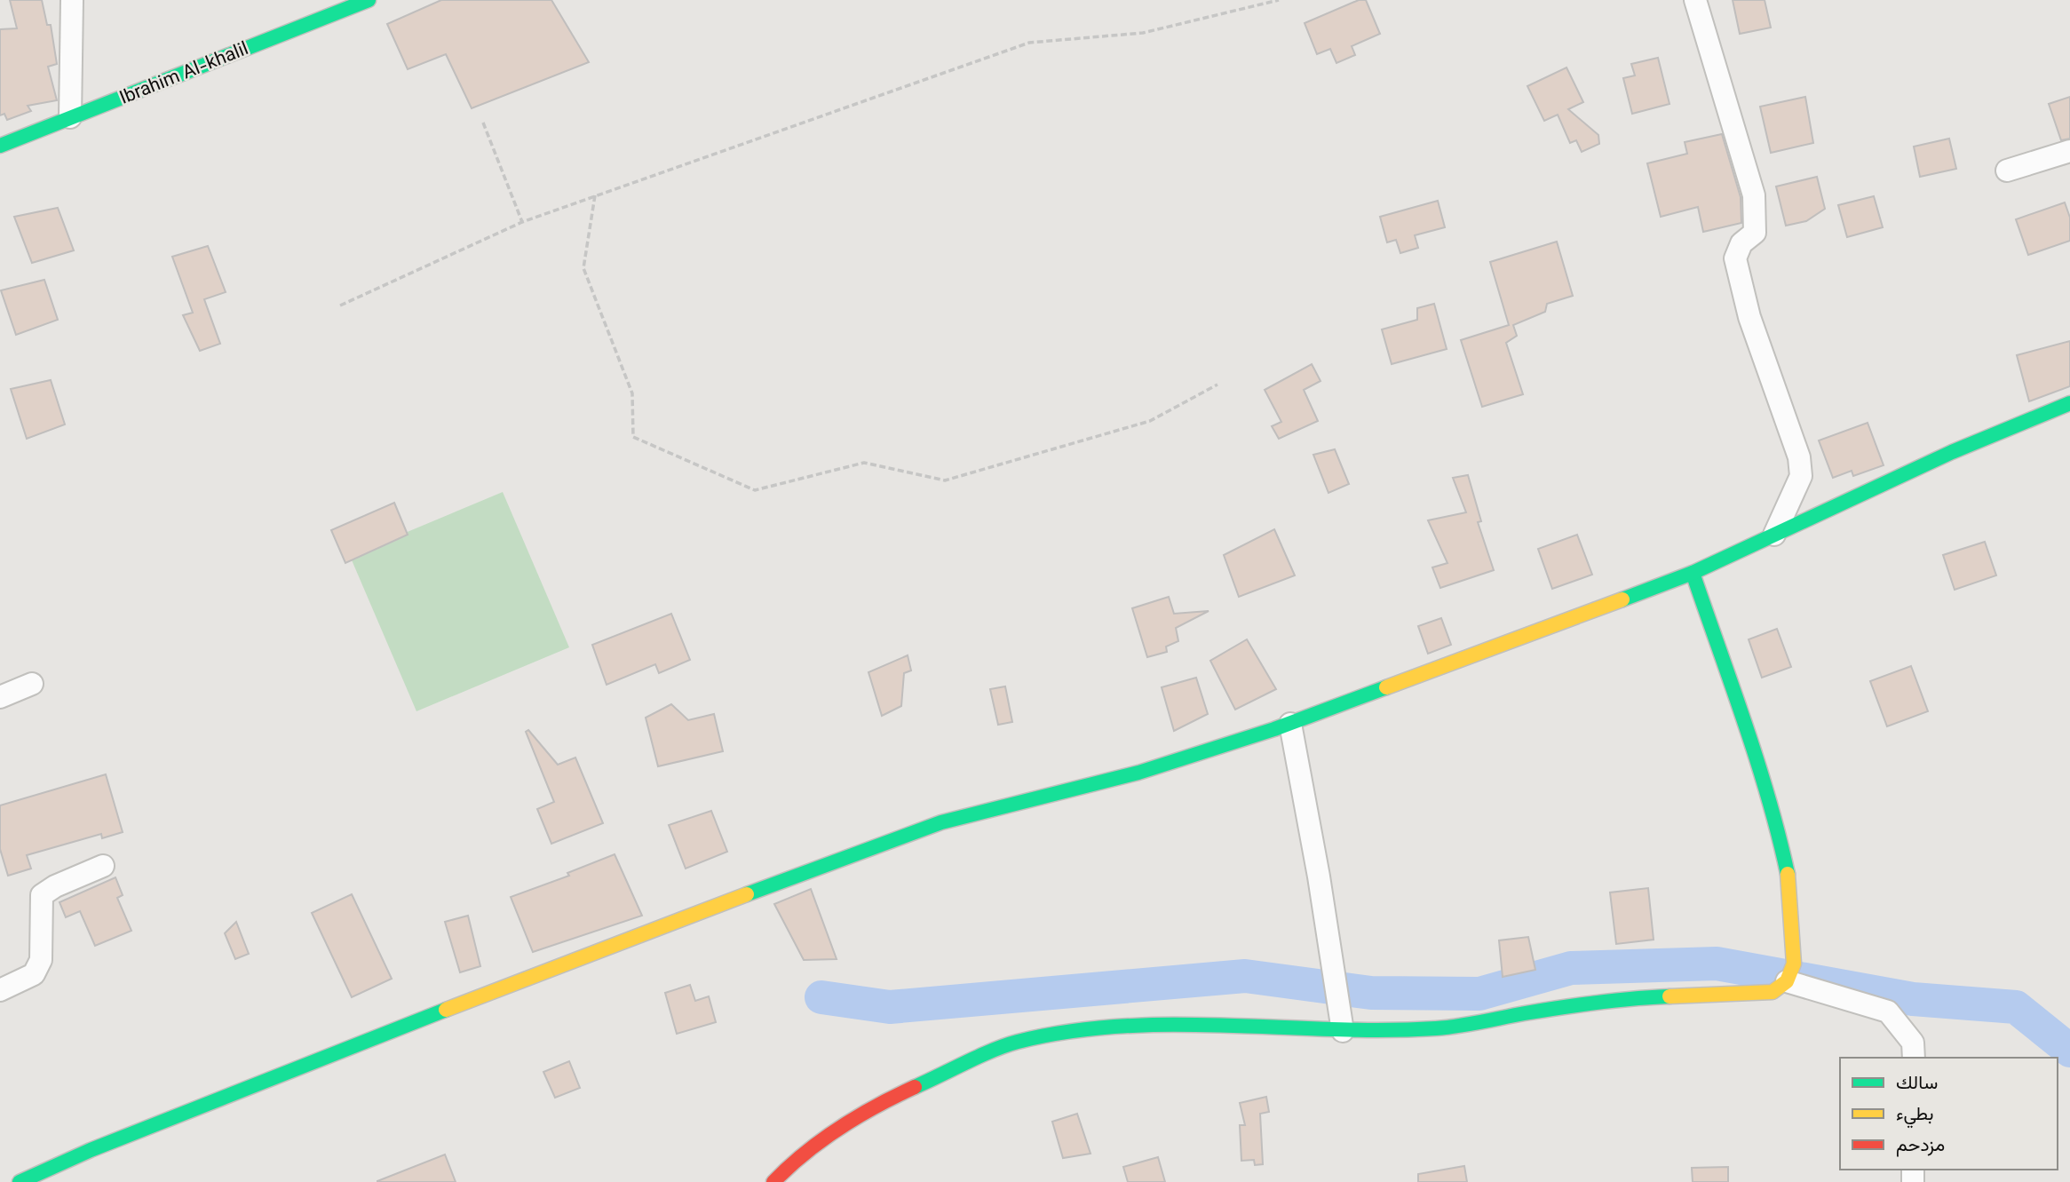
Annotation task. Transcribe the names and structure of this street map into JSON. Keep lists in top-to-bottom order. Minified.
{"streets":{"street":["Ibrahim Al-khalil"]},"legend":["سالك","بطيء","مزدحم"]}
